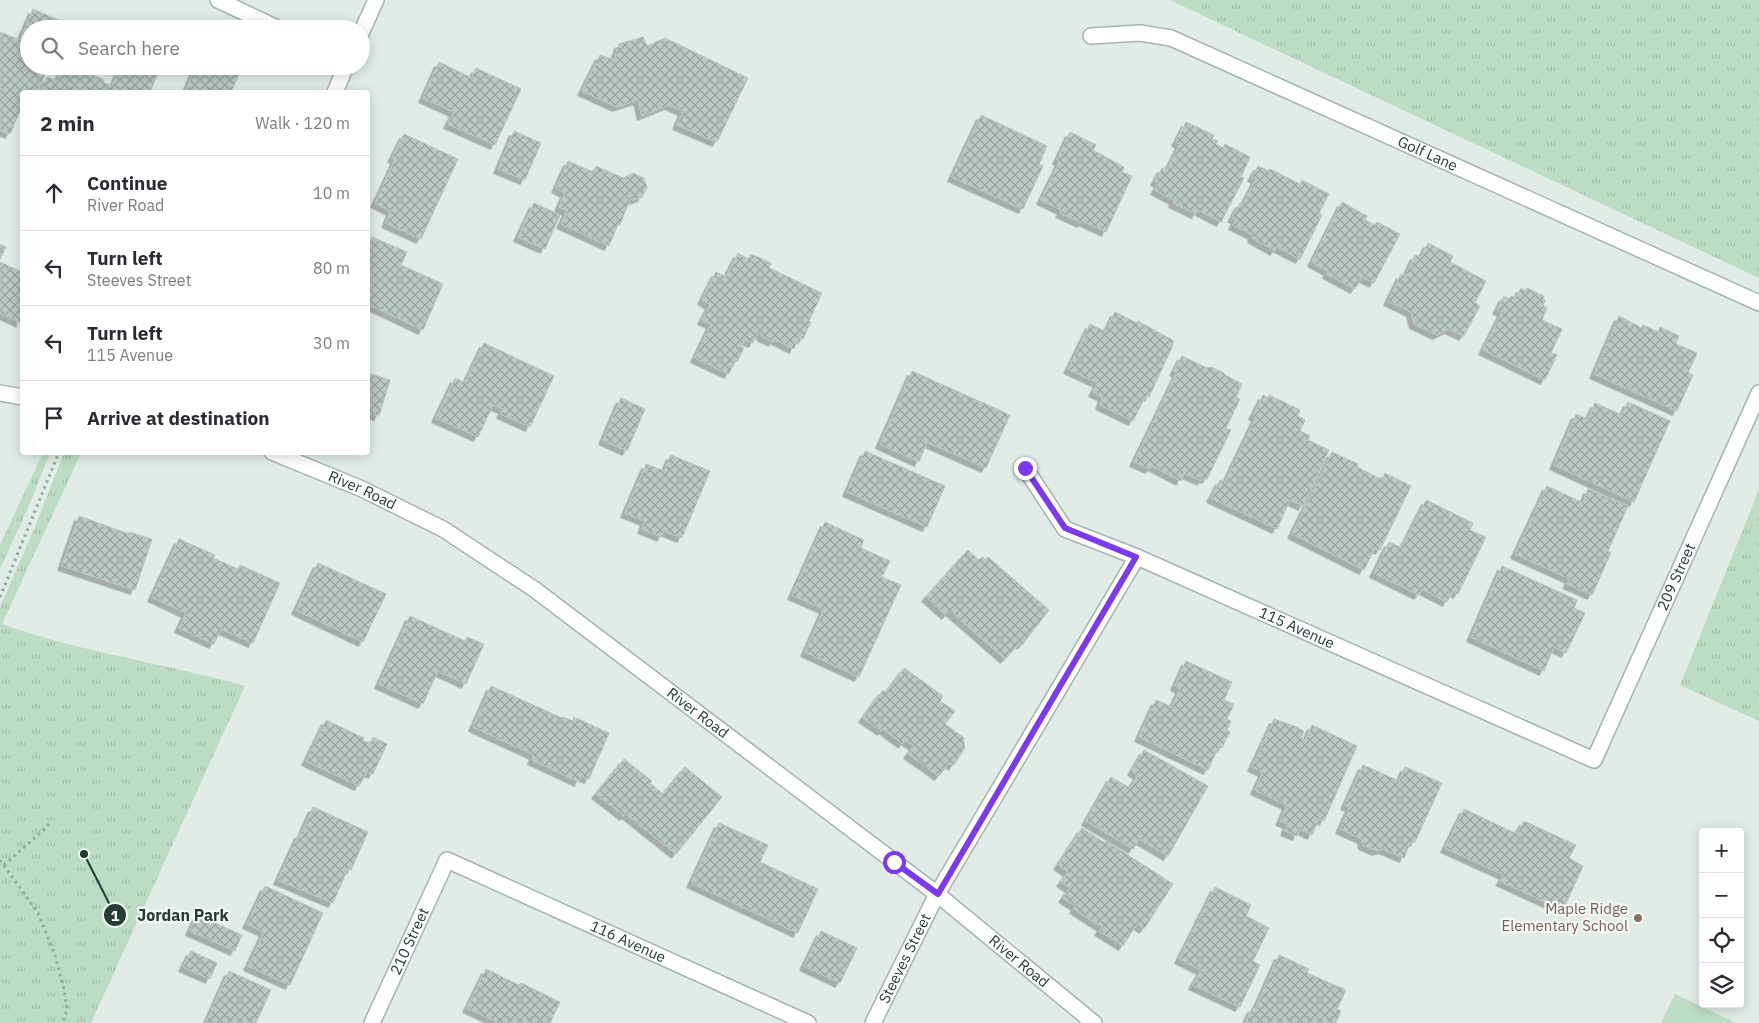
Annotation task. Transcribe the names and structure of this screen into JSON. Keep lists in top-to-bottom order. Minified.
{"streets":{"street":["Golf Lane","River Road","209 Street","115 Avenue","210 Street","116 Avenue","Steeves Street"]},"crossings":[["River Road","Steeves Street"],["209 Street","115 Avenue"],["115 Avenue","Steeves Street"],["210 Street","116 Avenue"]],"places":["Jordan Park","Maple Ridge Elementary School"],"page":{"search":"Search here","heading":["2 min","Walk · 120 m"],"list":[["Continue","River Road","10 m"],["Turn left","Steeves Street","80 m"],["Turn left","115 Avenue","30 m"],"Arrive at destination"],"map_buttons":["+","−"]}}
